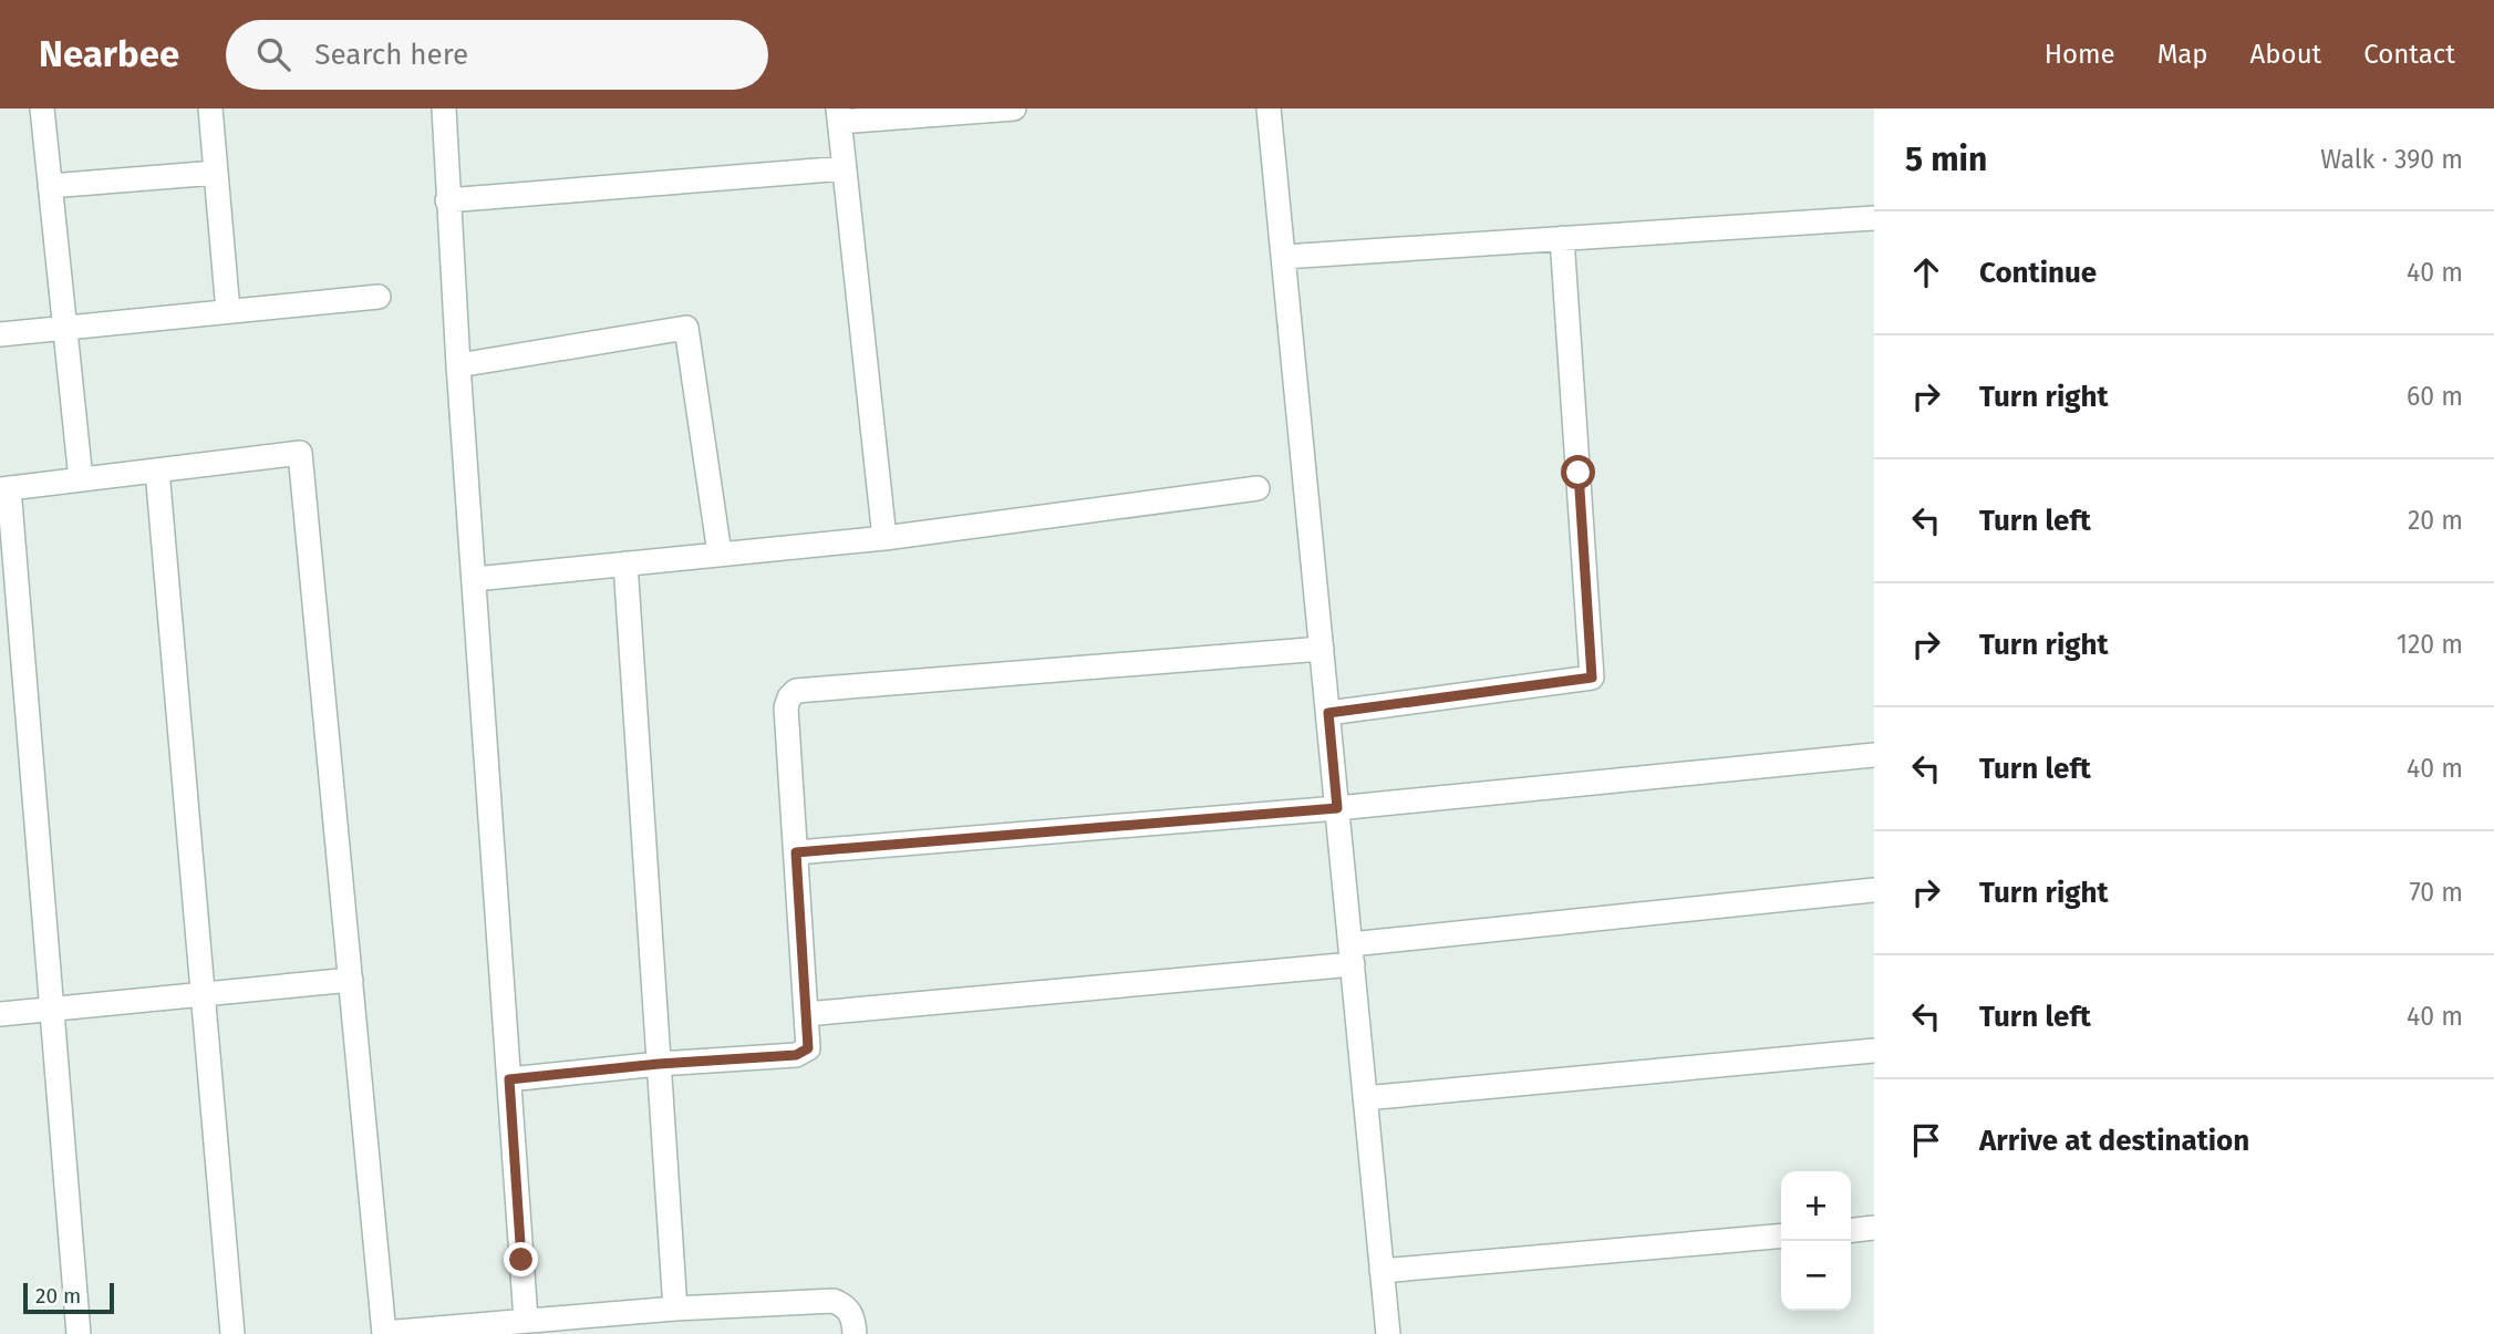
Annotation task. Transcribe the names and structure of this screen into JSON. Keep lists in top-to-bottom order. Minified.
{"scale_bar":"20 m","page":{"header":"Nearbee","search":"Search here","nav":["Home","Map","About","Contact"],"heading":["5 min","Walk · 390 m"],"list":[["Continue","40 m"],["Turn right","60 m"],["Turn left","20 m"],["Turn right","120 m"],["Turn left","40 m"],["Turn right","70 m"],["Turn left","40 m"],"Arrive at destination"],"map_buttons":["+","−"],"scale":"20 m"}}
